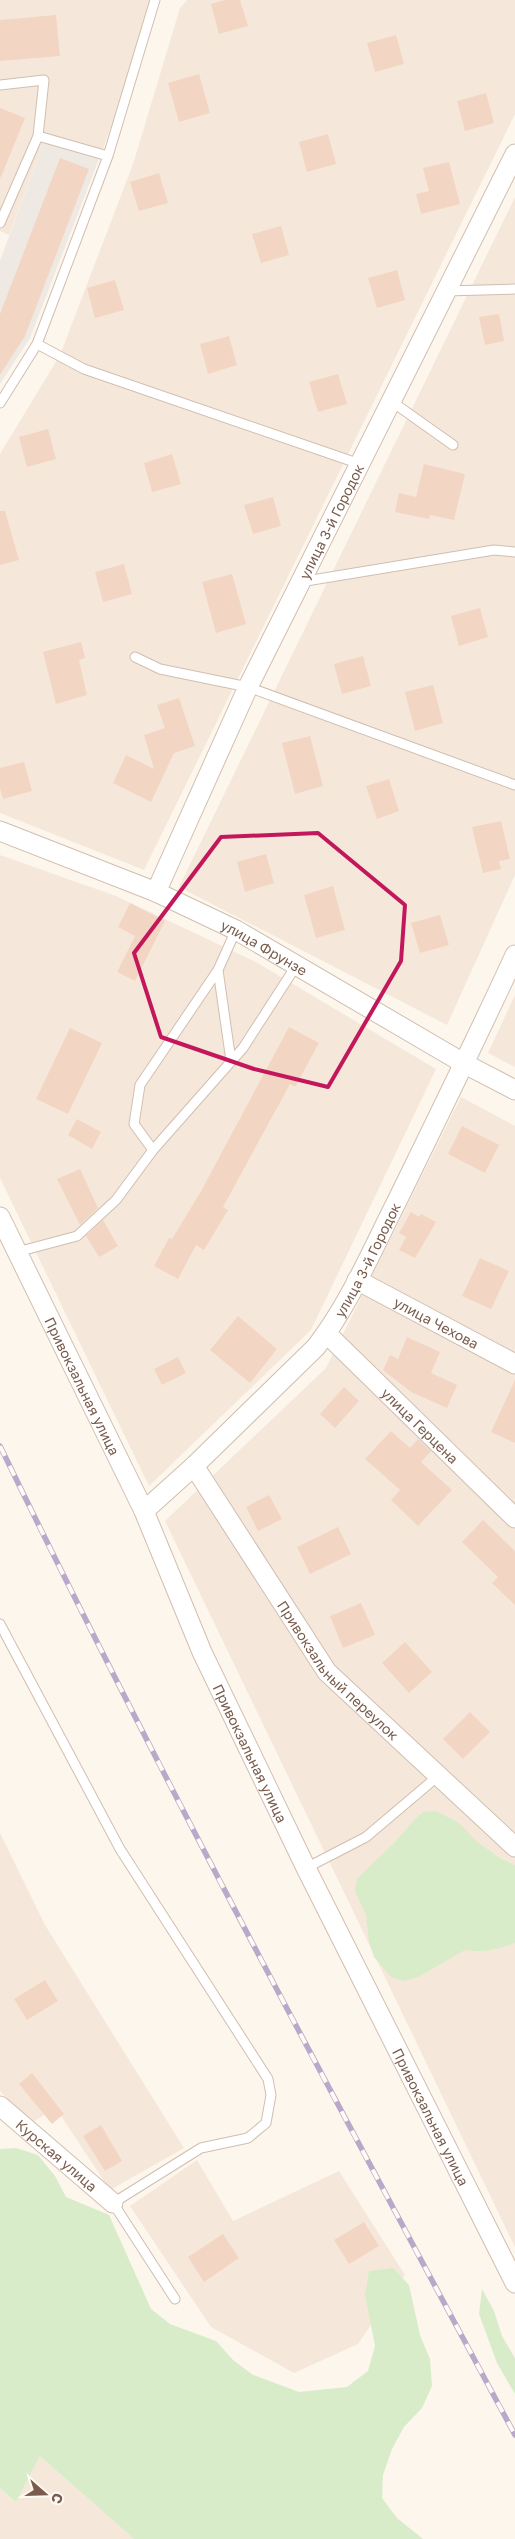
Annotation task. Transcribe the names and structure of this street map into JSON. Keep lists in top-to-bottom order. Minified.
{"streets":{"street":["улица 3-й Городок","улица Фрунзе","улица Чехова","Привокзальная улица","улица Герцена","Привокзальный переулок","Курская улица"]},"crossings":[["улица 3-й Городок","улица Фрунзе"],["улица 3-й Городок","улица Чехова"],["улица 3-й Городок","Привокзальная улица"],["улица 3-й Городок","улица Герцена"],["улица 3-й Городок","Привокзальный переулок"]],"north":"right"}
